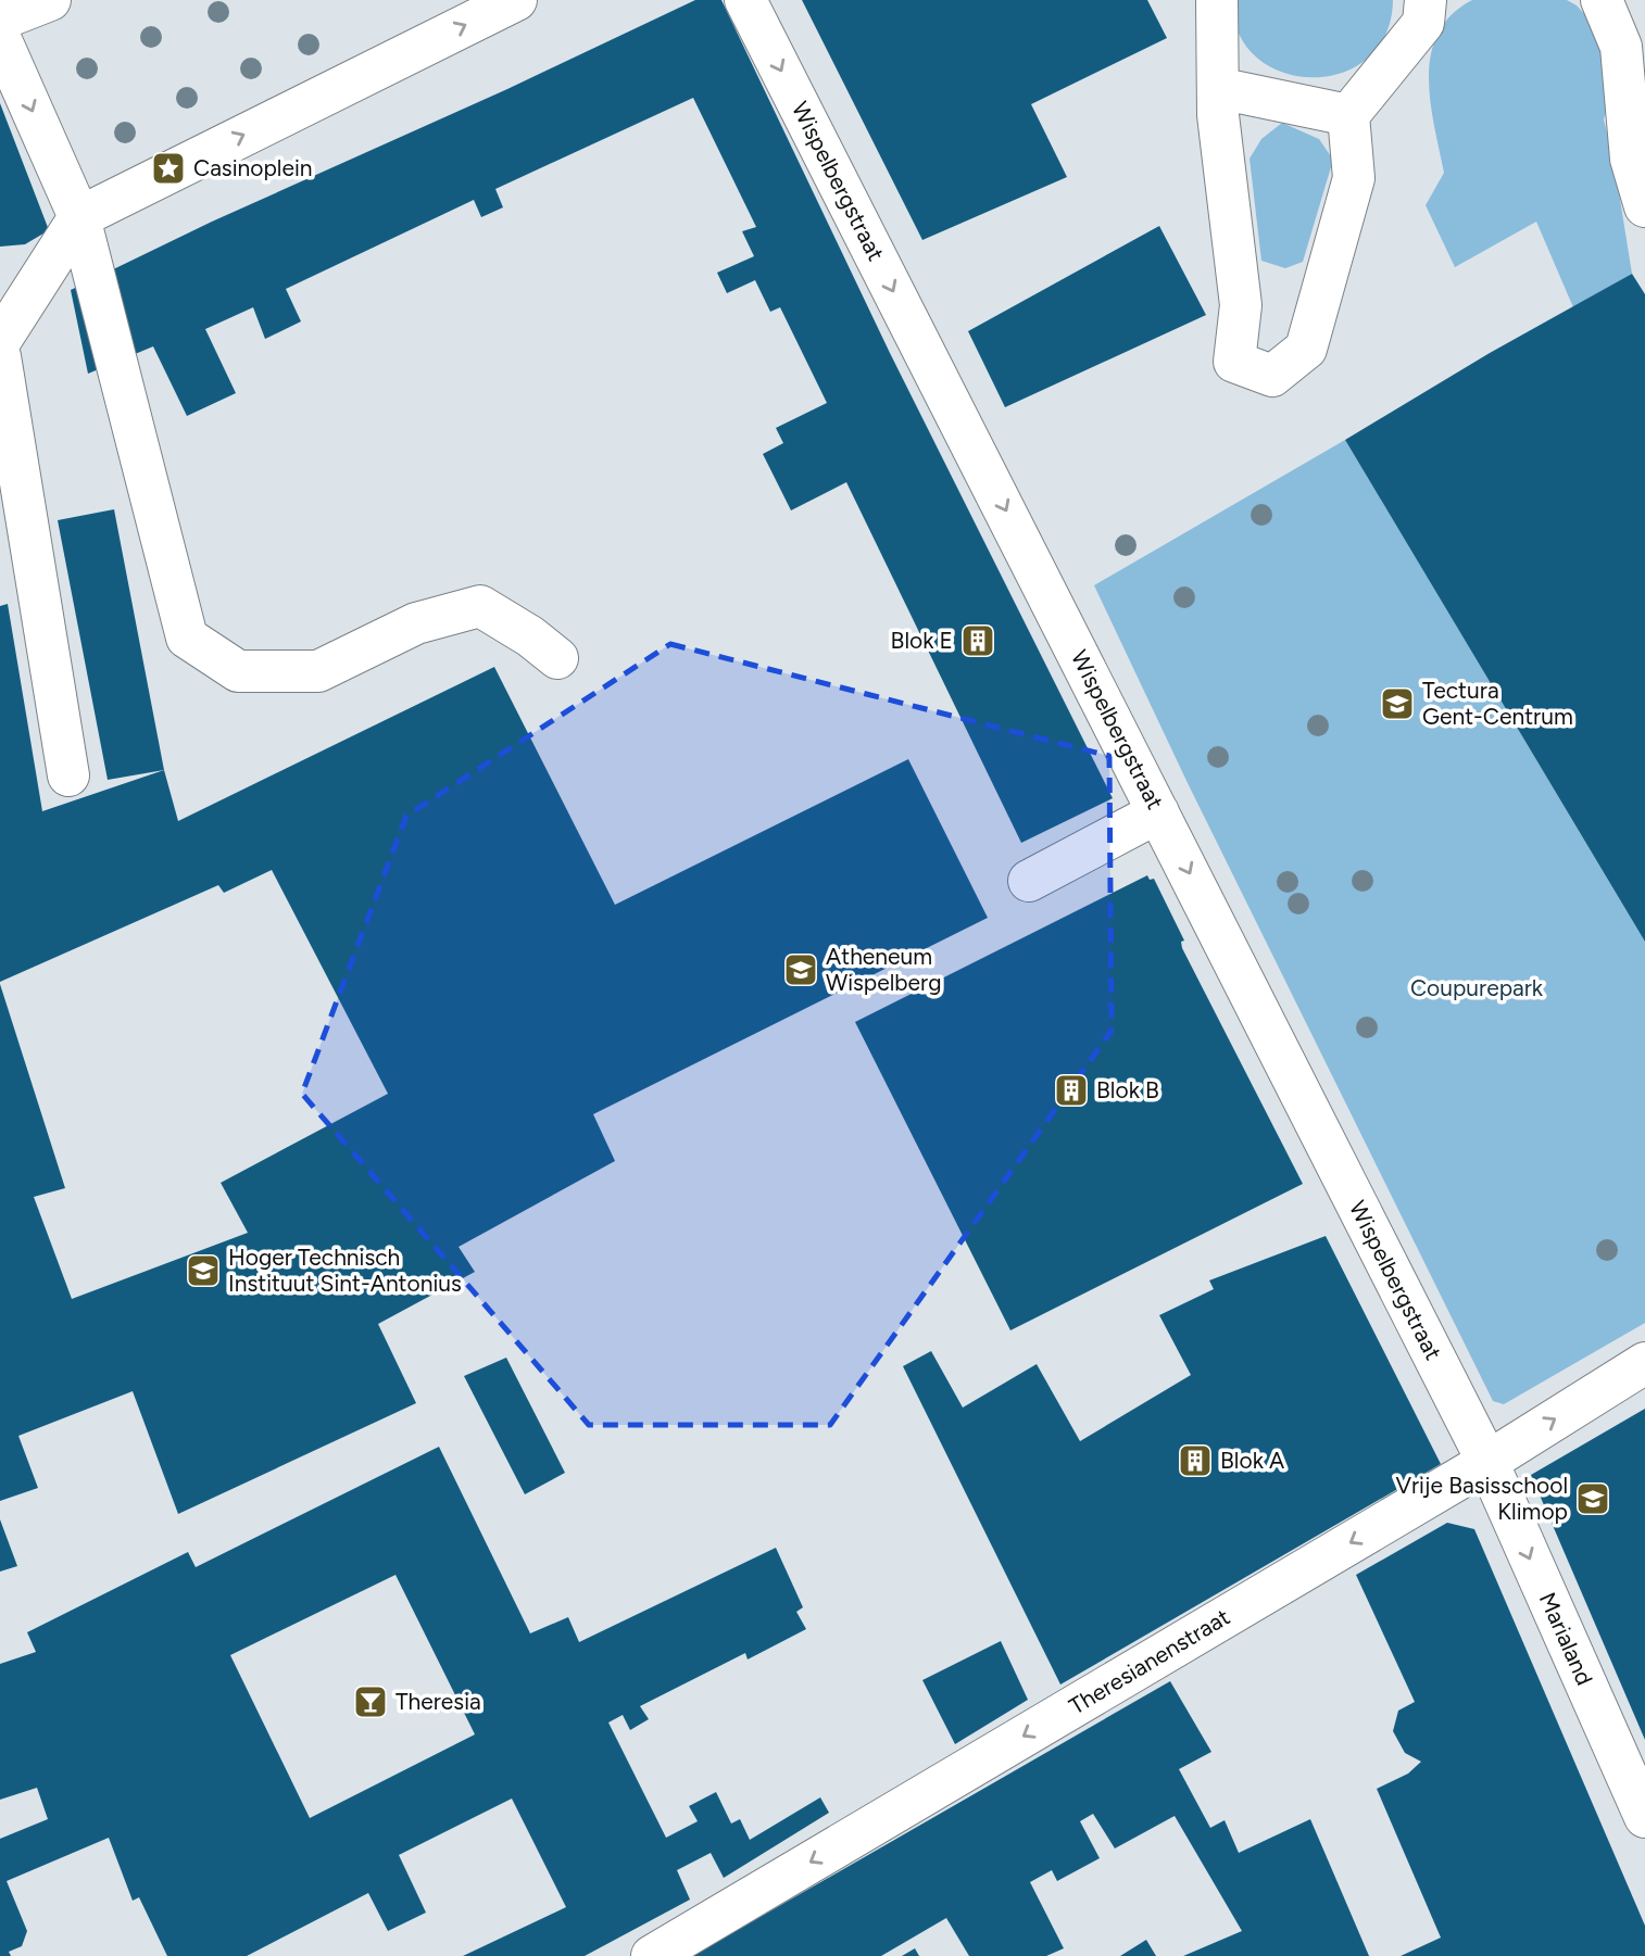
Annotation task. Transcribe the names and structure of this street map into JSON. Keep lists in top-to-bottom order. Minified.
{"streets":{"street":["Wispelbergstraat","Marialand","Theresianenstraat"]},"crossings":[["Wispelbergstraat","Marialand"],["Wispelbergstraat","Theresianenstraat"],["Marialand","Theresianenstraat"]],"one_way":["Wispelbergstraat","Marialand"],"parks":["Coupurepark"],"places":{"place":["Casinoplein"],"building":["Blok E","Blok B","Blok A"],"school or university":["Tectura Gent-Centrum","Atheneum Wispelberg","Hoger Technisch Instituut Sint-Antonius","Vrije Basisschool Klimop"],"bar":["Theresia"]}}
